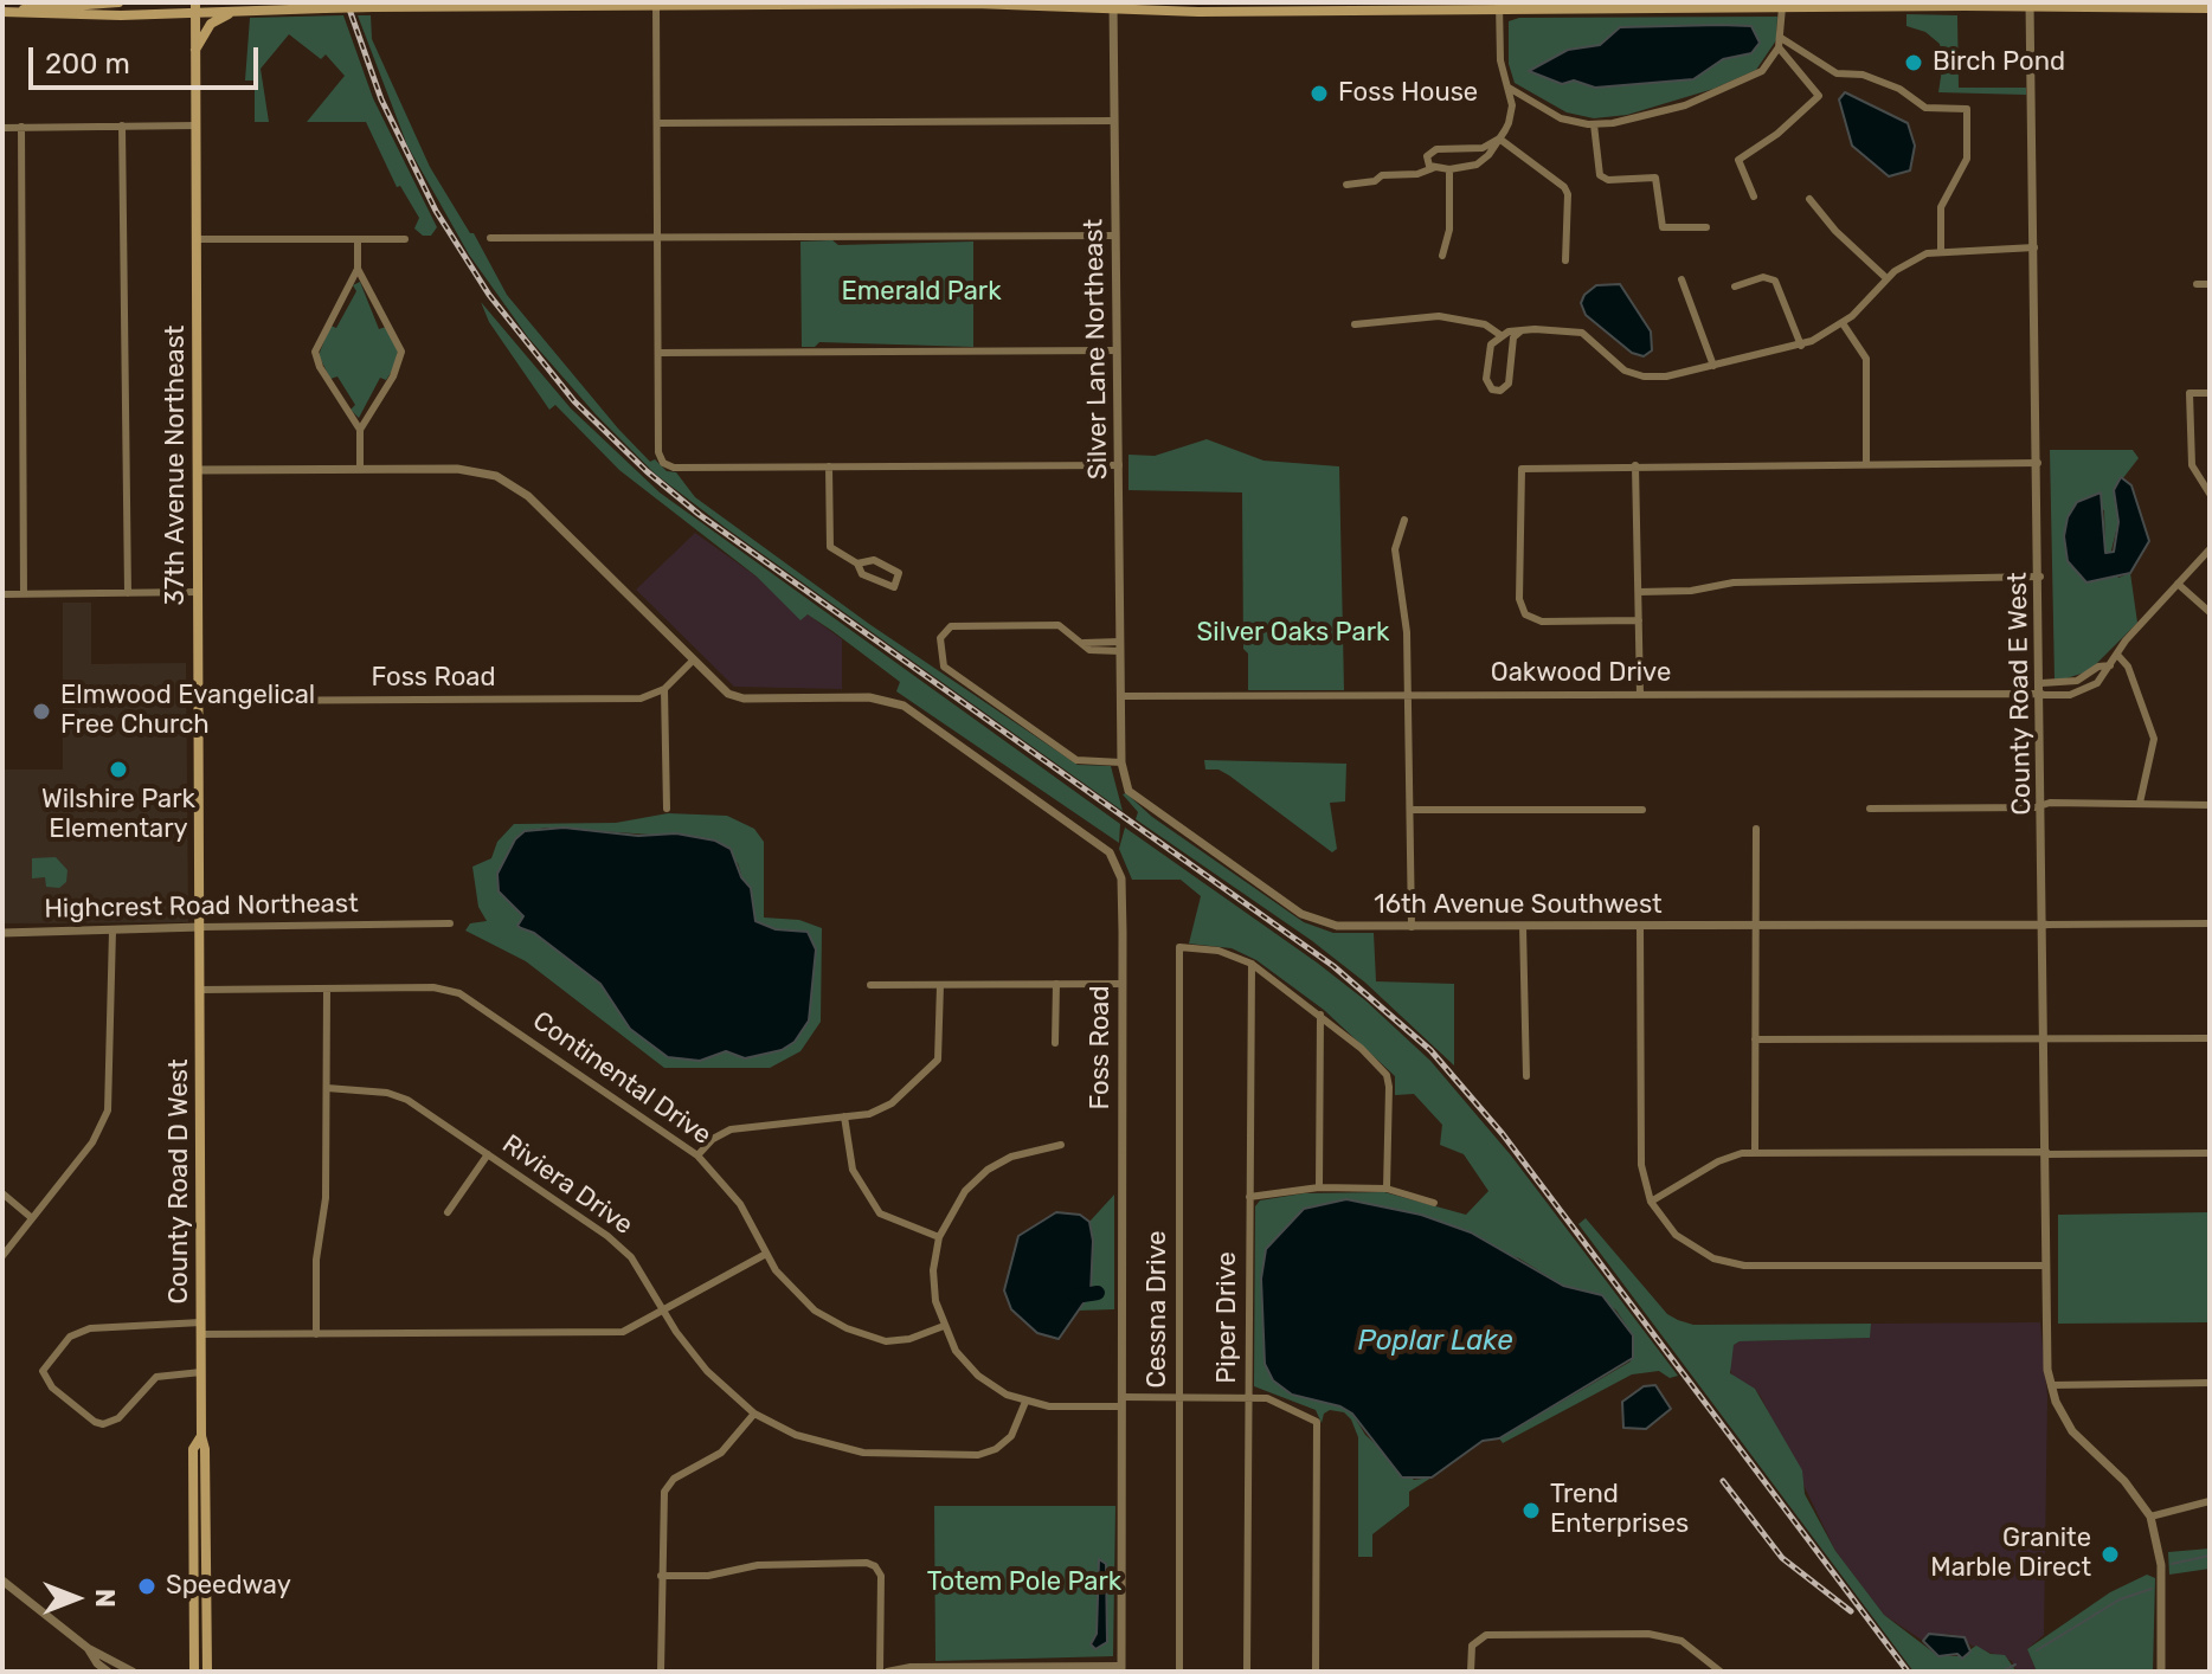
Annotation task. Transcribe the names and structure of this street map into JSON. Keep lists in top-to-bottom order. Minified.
{"streets":{"main road":["37th Avenue Northeast","County Road D West"],"street":["Silver Lane Northeast","Oakwood Drive","Foss Road","County Road E West","16th Avenue Southwest","Highcrest Road Northeast","Continental Drive","Riviera Drive","Cessna Drive","Piper Drive"]},"crossings":[["Silver Lane Northeast","Oakwood Drive"],["Silver Lane Northeast","16th Avenue Southwest"],["37th Avenue Northeast","Foss Road"],["37th Avenue Northeast","Highcrest Road Northeast"],["37th Avenue Northeast","County Road D West"],["Oakwood Drive","County Road E West"],["Oakwood Drive","16th Avenue Southwest"],["County Road E West","16th Avenue Southwest"],["Highcrest Road Northeast","County Road D West"],["Continental Drive","County Road D West"],["Cessna Drive","Piper Drive"]],"water":["Poplar Lake"],"parks":["Emerald Park","Silver Oaks Park","Totem Pole Park"],"places":["Birch Pond","Foss House","Elmwood Evangelical Free Church","Wilshire Park Elementary","Trend Enterprises","Granite Marble Direct","Speedway"],"scale_bar":"200 m","north":"right"}
